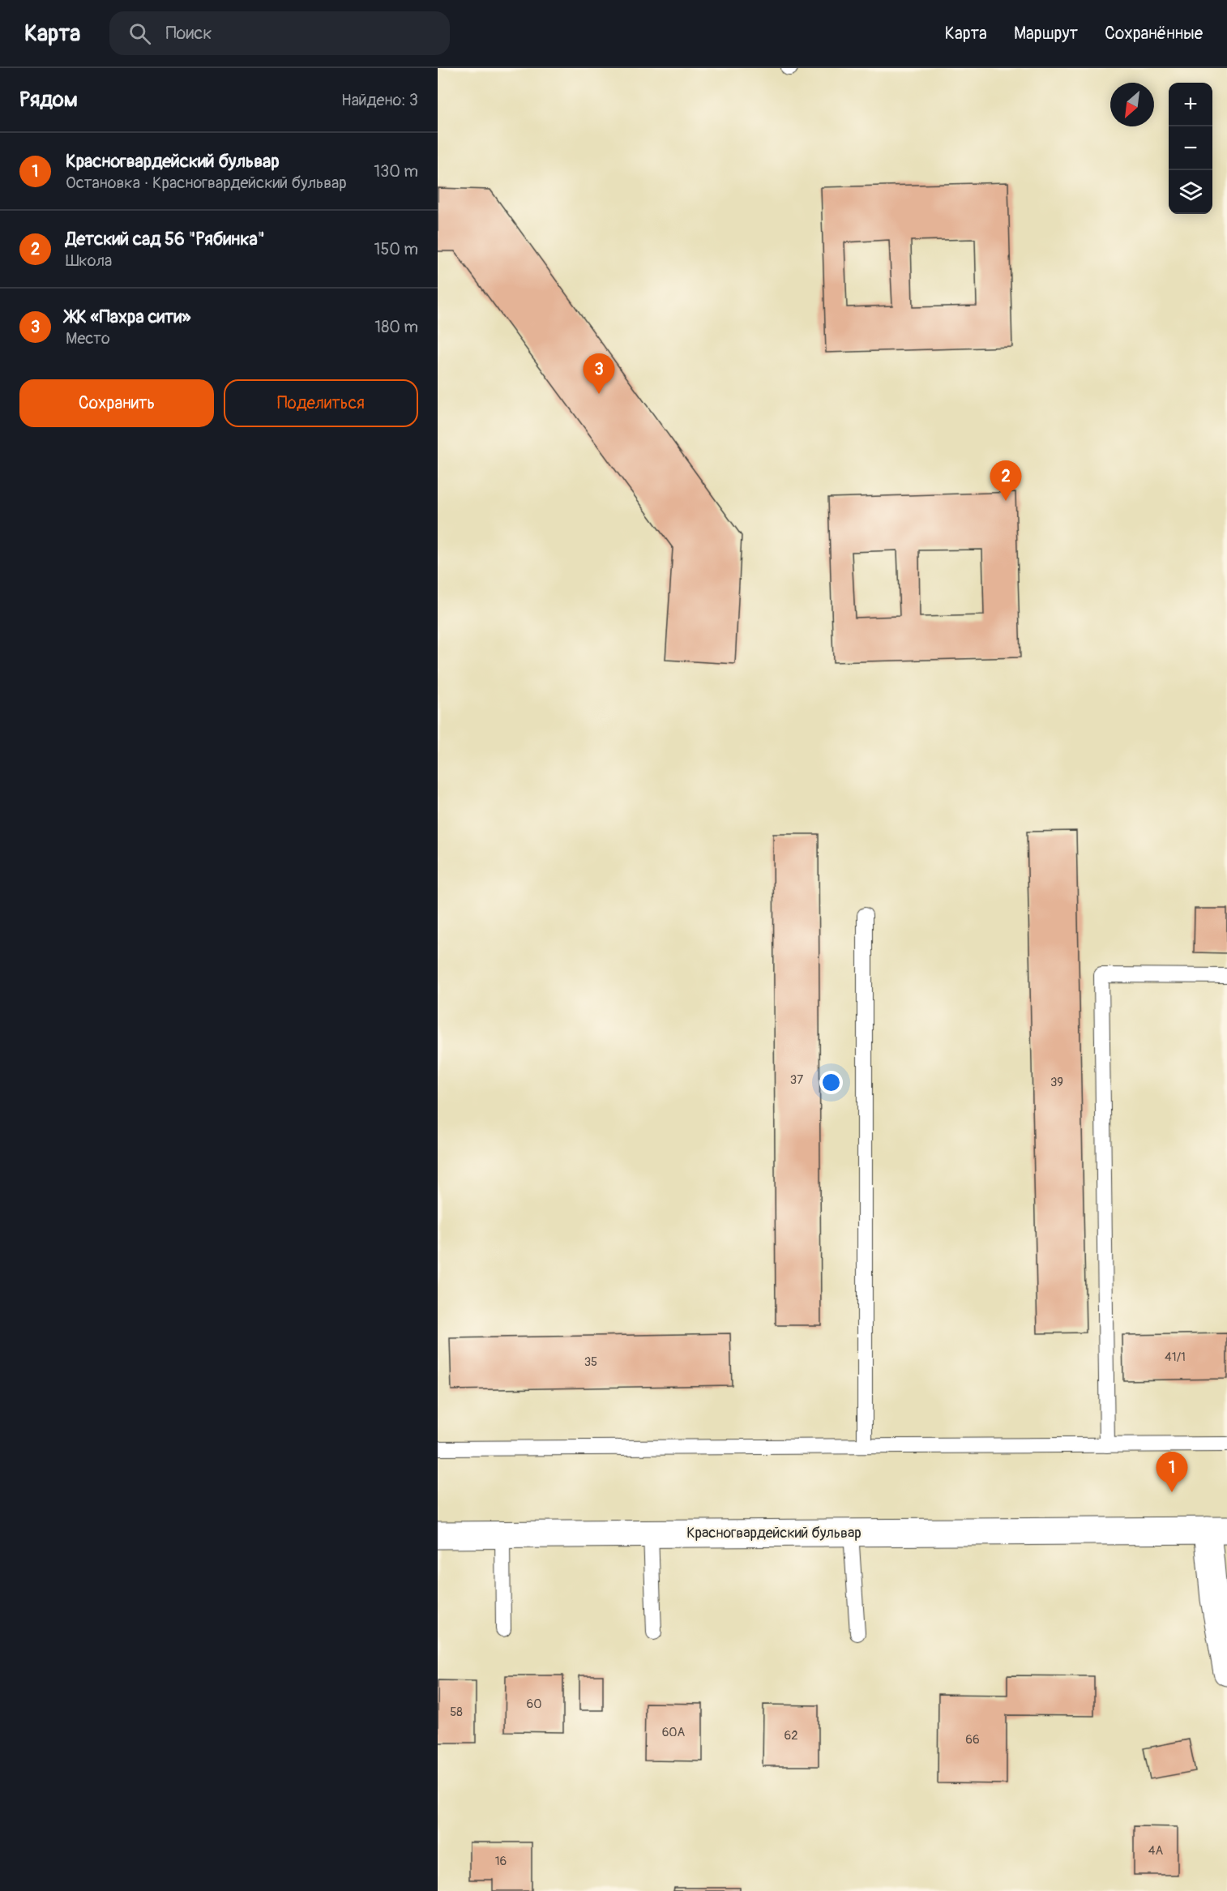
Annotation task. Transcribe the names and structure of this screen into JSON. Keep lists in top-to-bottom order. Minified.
{"streets":{"street":["Красногвардейский бульвар"]},"house_numbers":["37","39","41/1","35","60","58","60А","62","66","4А","16"],"north":"bottom left","page":{"header":"Карта","search":"Поиск","nav":["Карта","Маршрут","Сохранённые"],"heading":["Рядом","Найдено: 3"],"map_buttons":["+","−"],"list":[{"mark":"1","name":"Красногвардейский бульвар","note":"Остановка · Красногвардейский бульвар","value":"130 m"},{"mark":"2","name":"Детский сад 56 \"Рябинка\"","note":"Школа","value":"150 m"},{"mark":"3","name":"ЖК «Пахра сити»","note":"Место","value":"180 m"}],"pins":["3","2","1"],"buttons":["Сохранить","Поделиться"]}}
